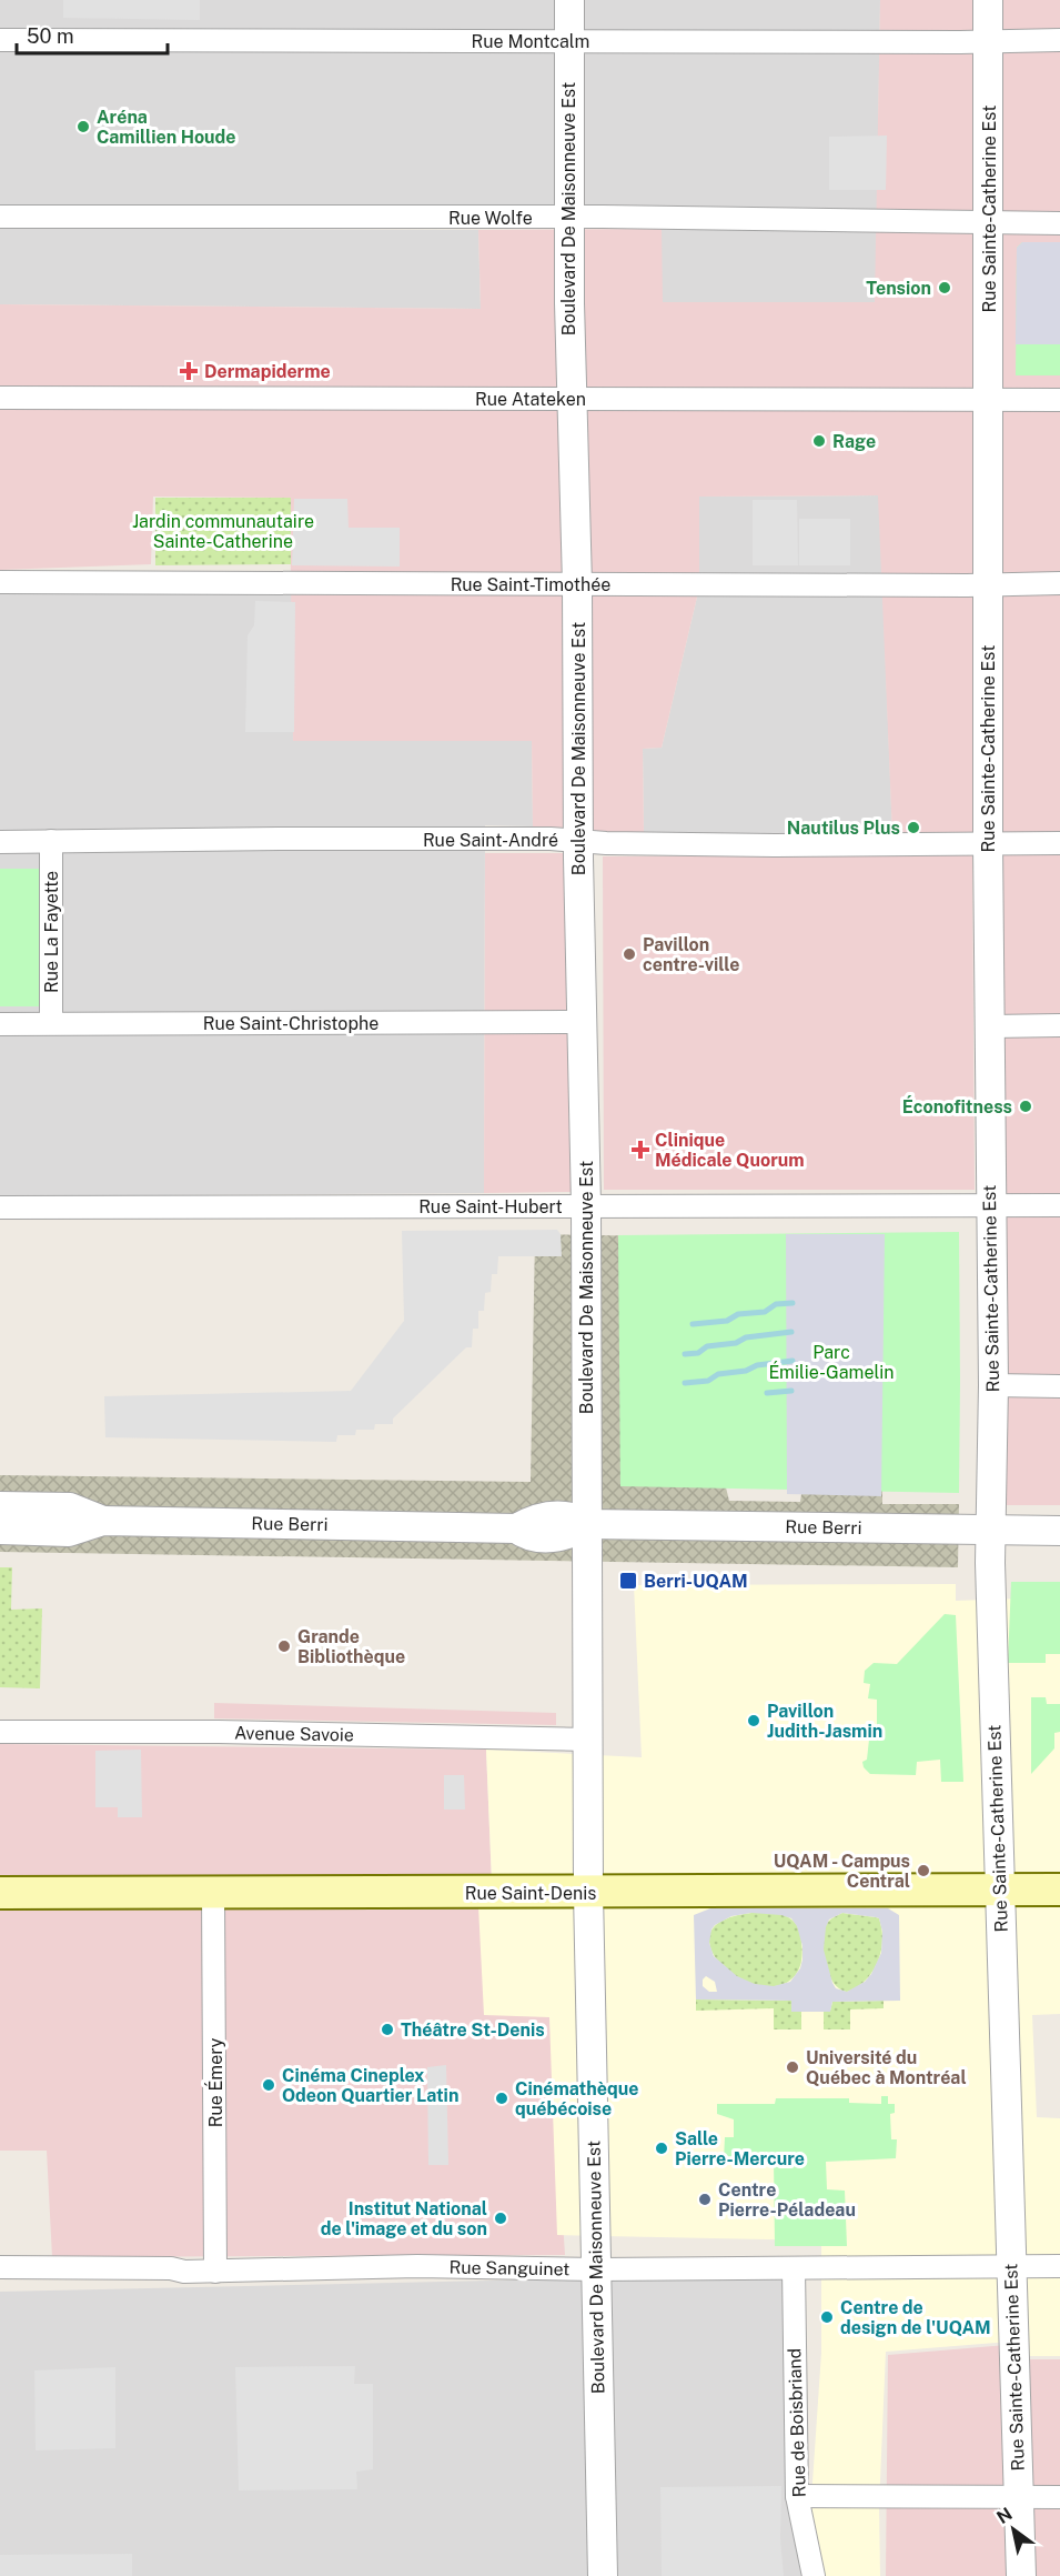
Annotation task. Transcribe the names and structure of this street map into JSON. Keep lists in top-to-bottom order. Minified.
{"streets":{"main road":["Rue Saint-Denis"],"street":["Rue Montcalm","Boulevard De Maisonneuve Est","Rue Sainte-Catherine Est","Rue Wolfe","Rue Atateken","Rue Saint-Timothée","Rue Saint-André","Rue La Fayette","Rue Saint-Christophe","Rue Saint-Hubert","Rue Berri","Avenue Savoie","Rue Émery","Rue Sanguinet","Rue de Boisbriand"]},"crossings":[["Rue Montcalm","Boulevard De Maisonneuve Est"],["Rue Montcalm","Rue Sainte-Catherine Est"],["Boulevard De Maisonneuve Est","Rue Wolfe"],["Boulevard De Maisonneuve Est","Rue Atateken"],["Boulevard De Maisonneuve Est","Rue Saint-Timothée"],["Boulevard De Maisonneuve Est","Rue Saint-André"],["Boulevard De Maisonneuve Est","Rue Saint-Christophe"],["Boulevard De Maisonneuve Est","Rue Saint-Hubert"],["Boulevard De Maisonneuve Est","Rue Berri"],["Boulevard De Maisonneuve Est","Avenue Savoie"],["Boulevard De Maisonneuve Est","Rue Saint-Denis"],["Boulevard De Maisonneuve Est","Rue Sanguinet"],["Rue Sainte-Catherine Est","Rue Wolfe"],["Rue Sainte-Catherine Est","Rue Atateken"],["Rue Sainte-Catherine Est","Rue Saint-Timothée"],["Rue Sainte-Catherine Est","Rue Saint-André"],["Rue Sainte-Catherine Est","Rue Saint-Hubert"],["Rue Sainte-Catherine Est","Rue Berri"],["Rue Sainte-Catherine Est","Rue Saint-Denis"],["Rue Sainte-Catherine Est","Rue Sanguinet"],["Rue Saint-André","Rue La Fayette"],["Rue La Fayette","Rue Saint-Christophe"],["Rue Saint-Denis","Rue Émery"],["Rue Émery","Rue Sanguinet"],["Rue Sanguinet","Rue de Boisbriand"]],"parks":["Jardin communautaire Sainte-Catherine","Parc Émilie-Gamelin"],"places":{"other":["Aréna Camillien Houde","Tension","Rage","Nautilus Plus","Pavillon centre-ville","Éconofitness","Grande Bibliothèque","Pavillon Judith-Jasmin","UQAM - Campus Central","Théâtre St-Denis","Université du Québec à Montréal","Cinéma Cineplex Odeon Quartier Latin","Cinémathèque québécoise","Salle Pierre-Mercure","Centre Pierre-Péladeau","Institut National de l'image et du son","Centre de design de l'UQAM"],"health":["Dermapiderme","Clinique Médicale Quorum"],"transit":["Berri-UQAM"]},"scale_bar":"50 m","north":"top left"}
